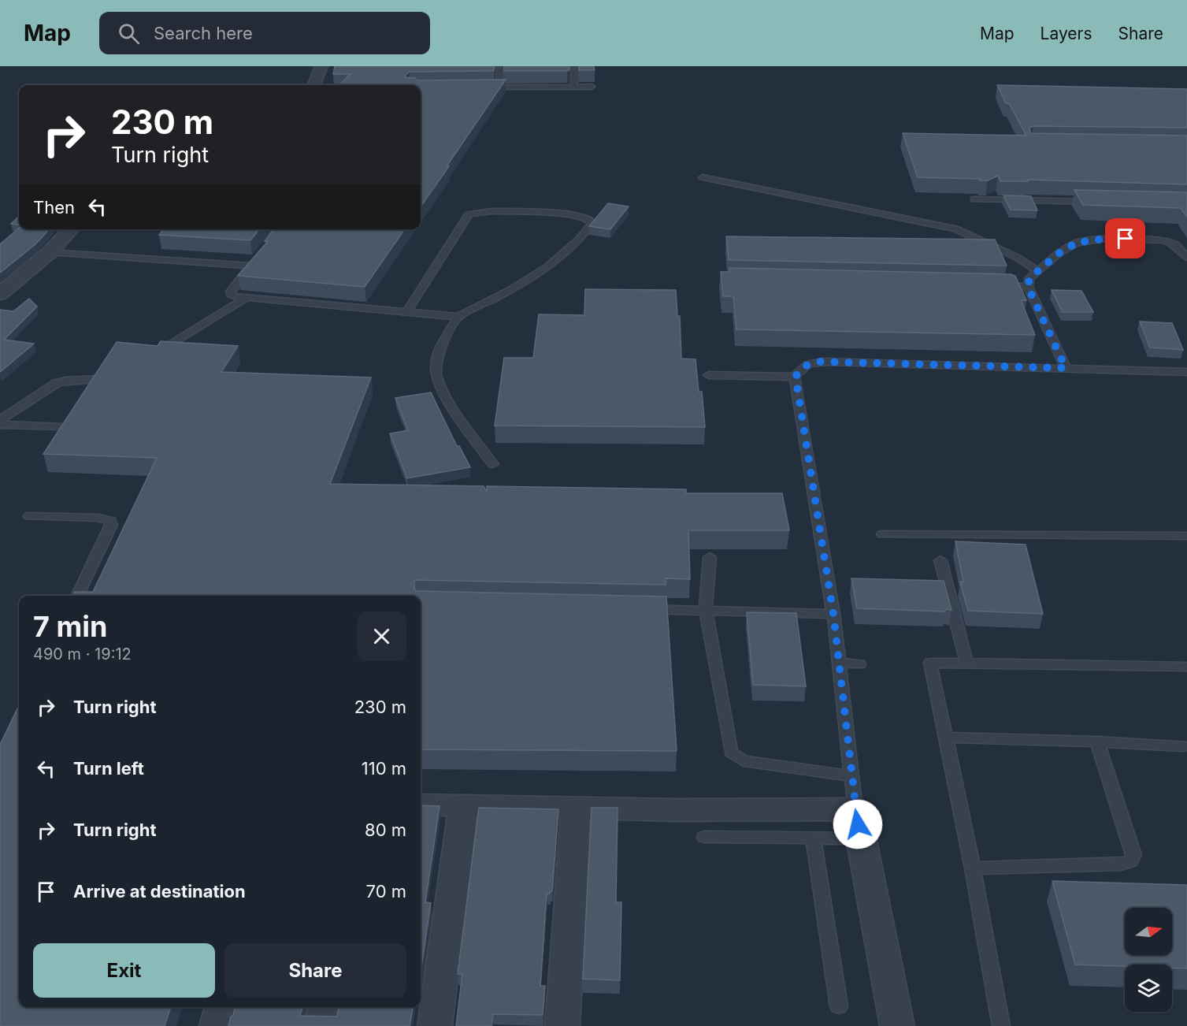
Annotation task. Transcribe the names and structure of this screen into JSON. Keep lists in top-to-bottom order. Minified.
{"north":"right","page":{"header":"Map","search":"Search here","nav":["Map","Layers","Share"],"turn":["230 m","Turn right"],"then":"Then","heading":["7 min","490 m · 19:12"],"list":[{"name":"Turn right","value":"230 m"},{"name":"Turn left","value":"110 m"},{"name":"Turn right","value":"80 m"},{"name":"Arrive at destination","value":"70 m"}],"buttons":["Exit","Share"]}}
